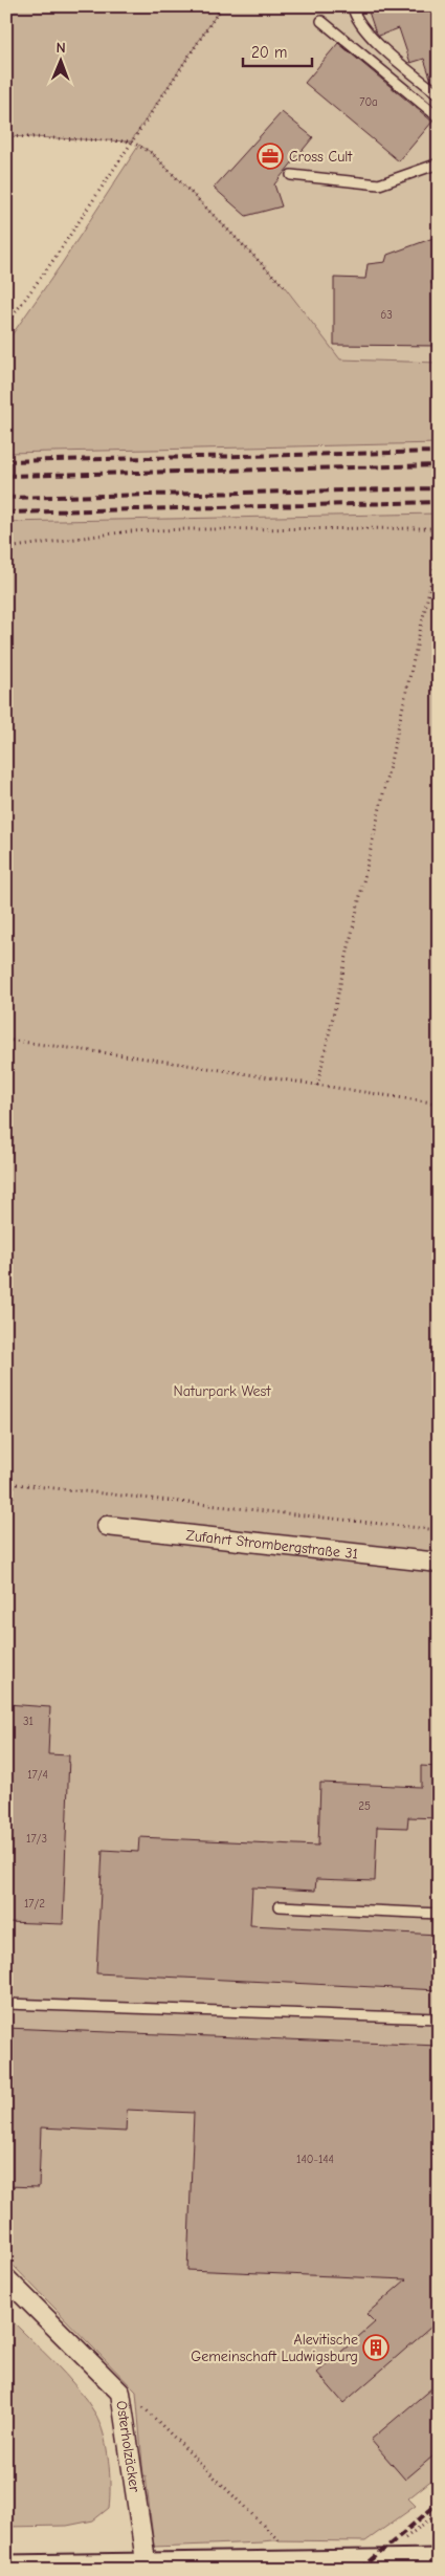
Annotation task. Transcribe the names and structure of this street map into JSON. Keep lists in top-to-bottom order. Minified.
{"streets":{"street":["Zufahrt Strombergstraße 31","Osterholzäcker"]},"parks":["Naturpark West"],"places":{"office":["Cross Cult"],"building":["Alevitische Gemeinschaft Ludwigsburg"]},"house_numbers":["70a","63","31","17/4","25","17/3","17/2","140-144"],"scale_bar":"20 m","north":"top"}
